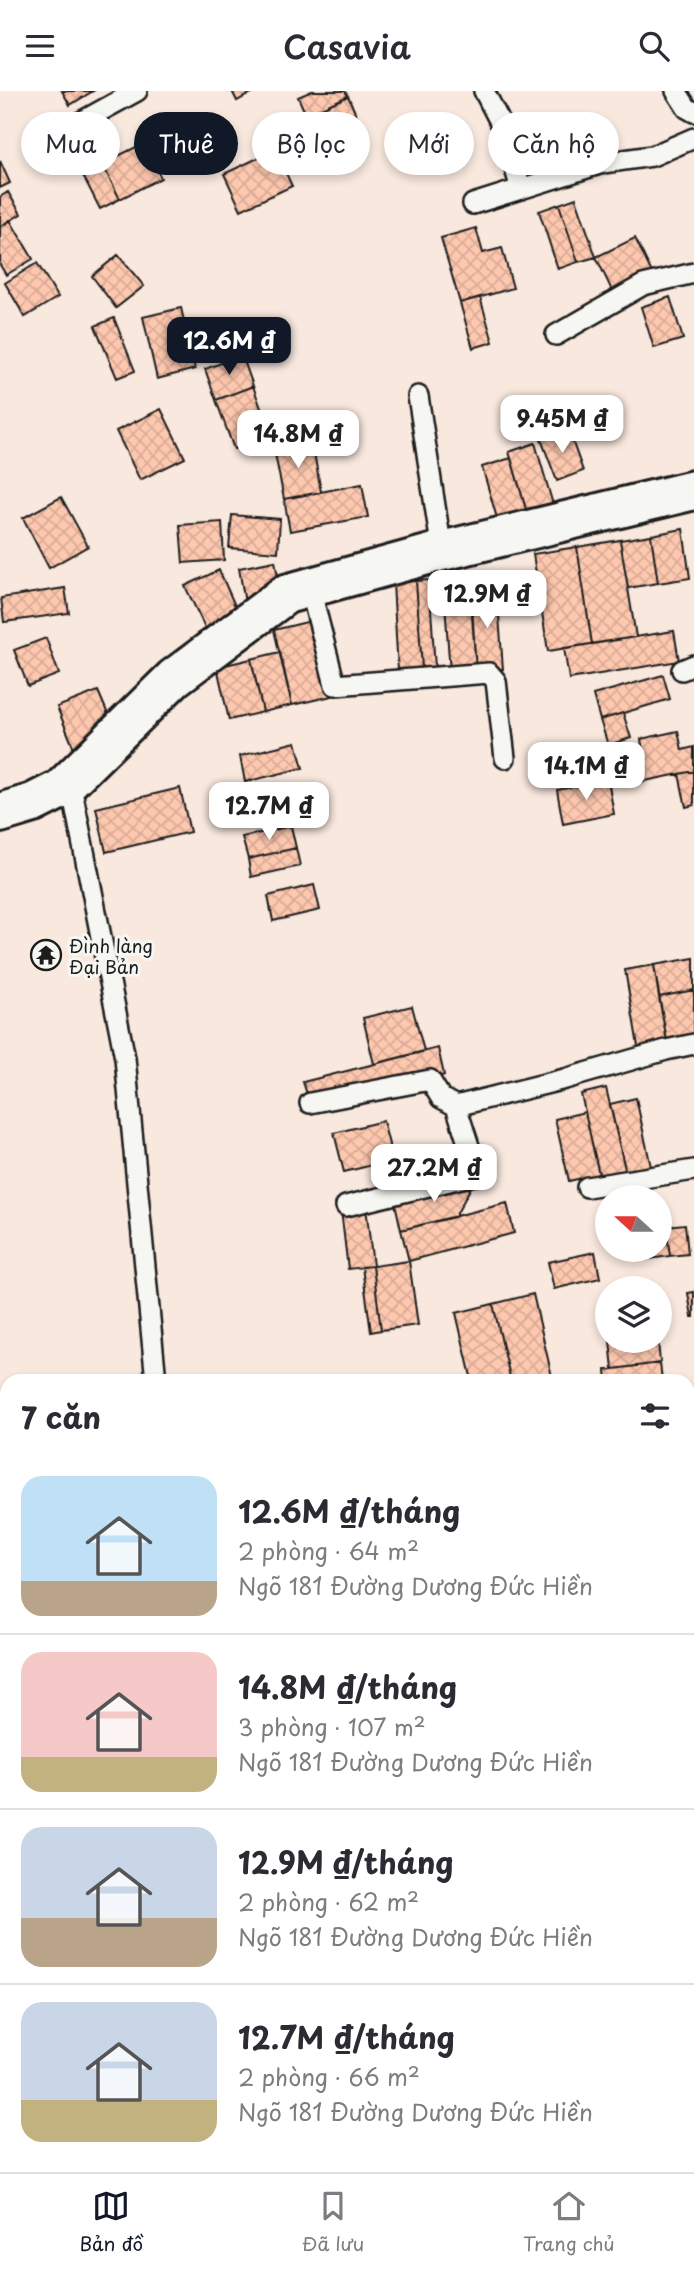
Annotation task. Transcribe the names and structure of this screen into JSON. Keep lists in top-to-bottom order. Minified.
{"places":{"temple":["Đình làng Đại Bản"]},"north":"left","page":{"header":"Casavia","chip":["Mua","Thuê","Bộ lọc","Mới","Căn hộ"],"price":["12.6M ₫","9.45M ₫","14.8M ₫","12.9M ₫","14.1M ₫","12.7M ₫","27.2M ₫"],"heading":"7 căn","list":[{"name":"12.6M ₫/tháng","note":"2 phòng · 64 m² · Ngõ 181 Đường Dương Đức Hiền"},{"name":"14.8M ₫/tháng","note":"3 phòng · 107 m² · Ngõ 181 Đường Dương Đức Hiền"},{"name":"12.9M ₫/tháng","note":"2 phòng · 62 m² · Ngõ 181 Đường Dương Đức Hiền"},{"name":"12.7M ₫/tháng","note":"2 phòng · 66 m² · Ngõ 181 Đường Dương Đức Hiền"}],"tabs":["Bản đồ","Đã lưu","Trang chủ"]}}
